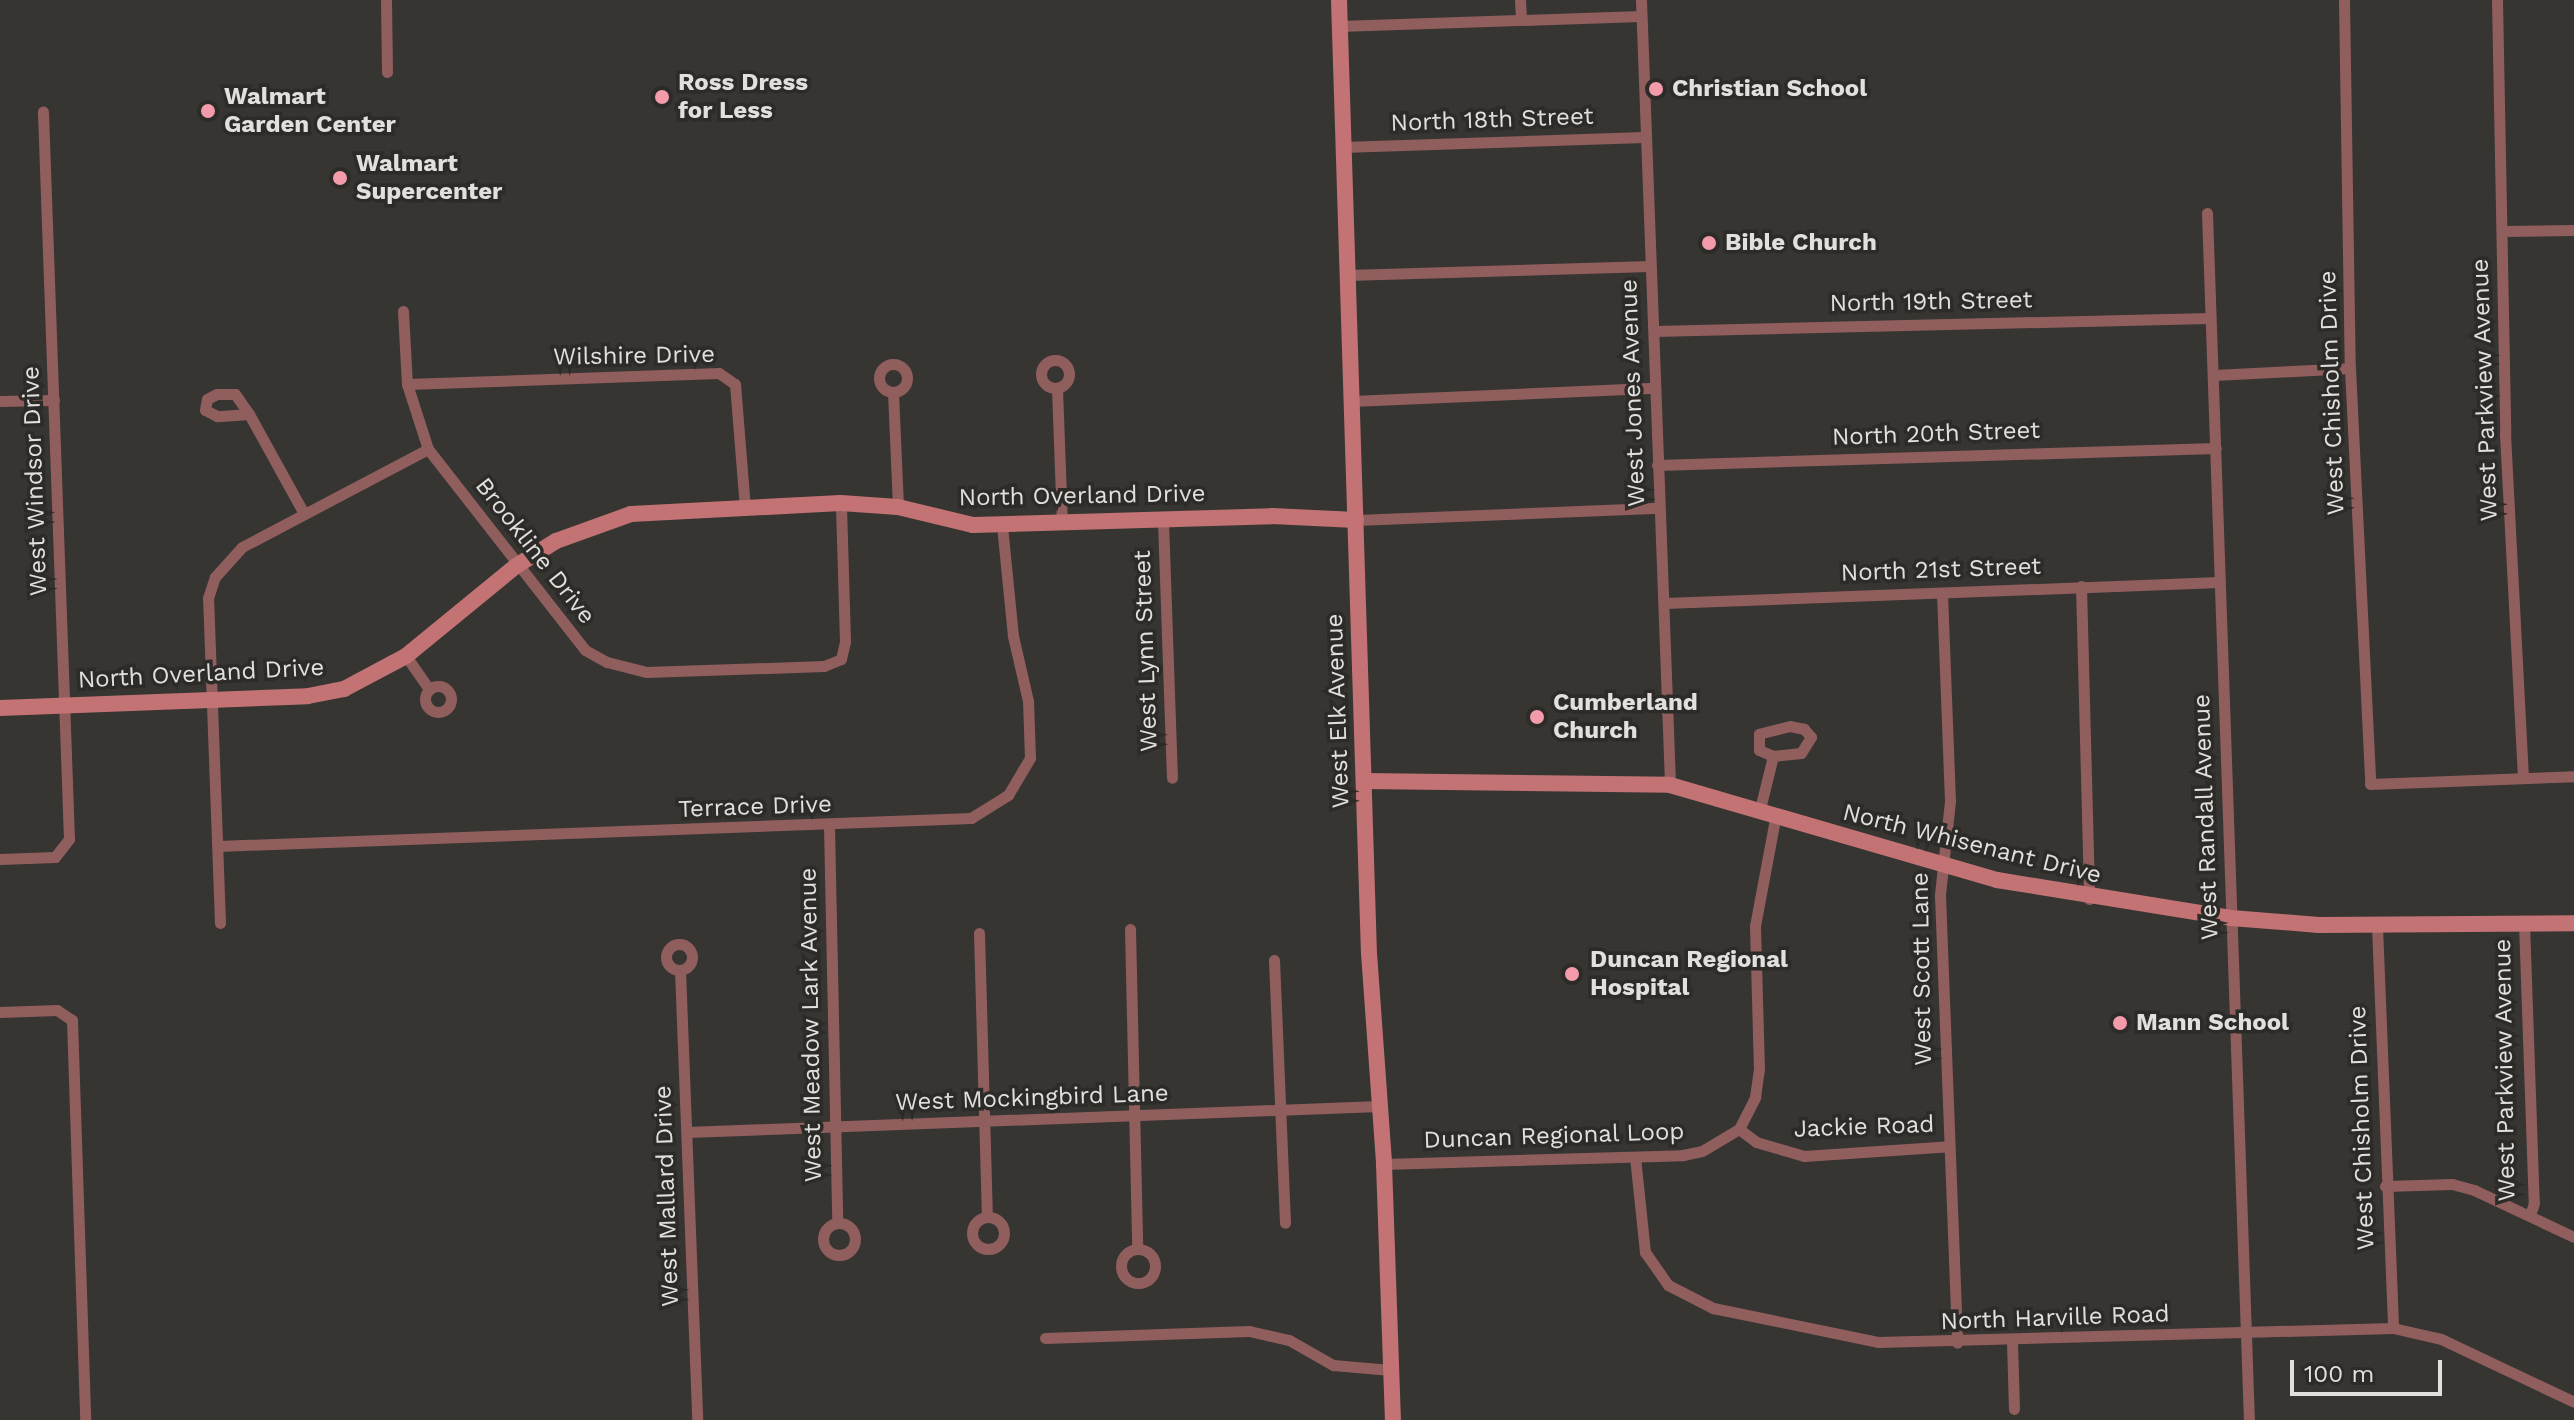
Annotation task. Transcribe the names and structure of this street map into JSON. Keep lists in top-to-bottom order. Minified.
{"streets":{"street":["North 18th Street","North 19th Street","Wilshire Drive","West Parkview Avenue","West Jones Avenue","West Chisholm Drive","North 20th Street","West Windsor Drive","North Overland Drive","Brookline Drive","North 21st Street","West Lynn Street","West Elk Avenue","Terrace Drive","West Randall Avenue","North Whisenant Drive","West Scott Lane","West Meadow Lark Avenue","West Mockingbird Lane","Jackie Road","Duncan Regional Loop","West Mallard Drive","North Harville Road"]},"crossings":[["North 18th Street","West Jones Avenue"],["North 18th Street","West Elk Avenue"],["North 19th Street","West Jones Avenue"],["North 19th Street","West Randall Avenue"],["Wilshire Drive","North Overland Drive"],["Wilshire Drive","Brookline Drive"],["West Parkview Avenue","West Chisholm Drive"],["West Parkview Avenue","North Whisenant Drive"],["West Jones Avenue","North 20th Street"],["West Jones Avenue","North 21st Street"],["West Jones Avenue","North Whisenant Drive"],["West Chisholm Drive","North Whisenant Drive"],["West Chisholm Drive","North Harville Road"],["North 20th Street","West Randall Avenue"],["West Windsor Drive","North Overland Drive"],["North Overland Drive","Brookline Drive"],["North Overland Drive","West Lynn Street"],["North Overland Drive","West Elk Avenue"],["North Overland Drive","Terrace Drive"],["North 21st Street","West Randall Avenue"],["North 21st Street","West Scott Lane"],["West Elk Avenue","North Whisenant Drive"],["West Elk Avenue","West Mockingbird Lane"],["West Elk Avenue","Duncan Regional Loop"],["Terrace Drive","West Meadow Lark Avenue"],["West Randall Avenue","North Whisenant Drive"],["West Randall Avenue","North Harville Road"],["North Whisenant Drive","West Scott Lane"],["West Scott Lane","Jackie Road"],["West Scott Lane","North Harville Road"],["West Meadow Lark Avenue","West Mockingbird Lane"],["West Mockingbird Lane","West Mallard Drive"],["Jackie Road","Duncan Regional Loop"],["Duncan Regional Loop","North Harville Road"]],"places":["Christian School","Ross Dress for Less","Walmart Garden Center","Walmart Supercenter","Bible Church","Cumberland Church","Duncan Regional Hospital","Mann School"],"scale_bar":"100 m"}
